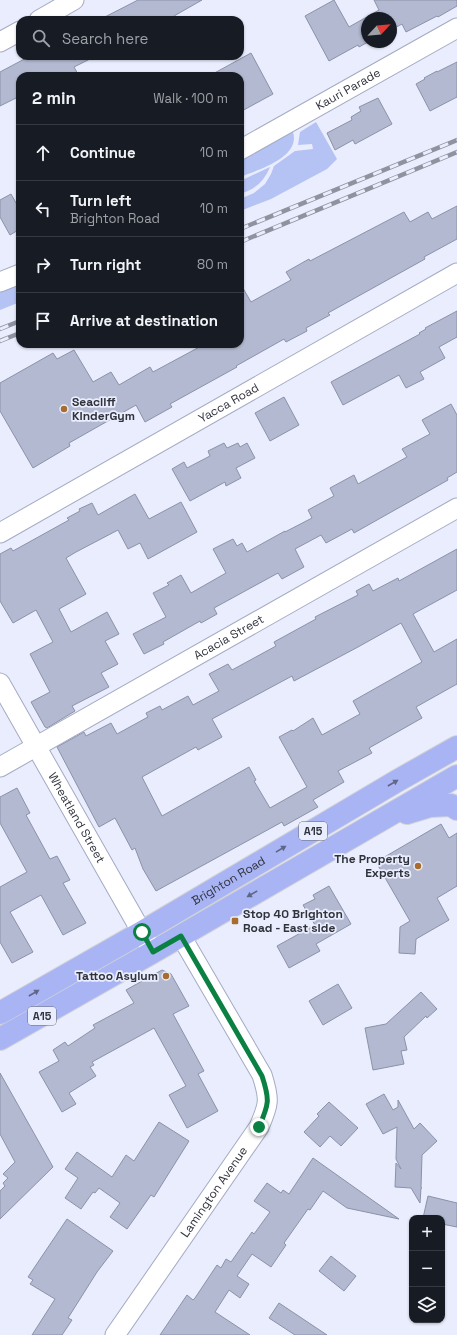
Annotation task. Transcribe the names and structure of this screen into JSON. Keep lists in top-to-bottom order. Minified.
{"streets":{"main road":["A15","Brighton Road"],"street":["Kauri Parade","Yacca Road","Acacia Street","Wheatland Street","Lamington Avenue"]},"crossings":[["Acacia Street","Wheatland Street"],["Wheatland Street","Brighton Road"],["Brighton Road","Lamington Avenue"]],"places":{"other":["Seacliff KinderGym","The Property Experts","Tattoo Asylum"],"transit":["Stop 40 Brighton Road - East side"]},"north":"top right","page":{"search":"Search here","heading":["2 min","Walk · 100 m"],"list":[["Continue","10 m"],["Turn left","Brighton Road","10 m"],["Turn right","80 m"],"Arrive at destination"],"map_buttons":["+","−"]}}
